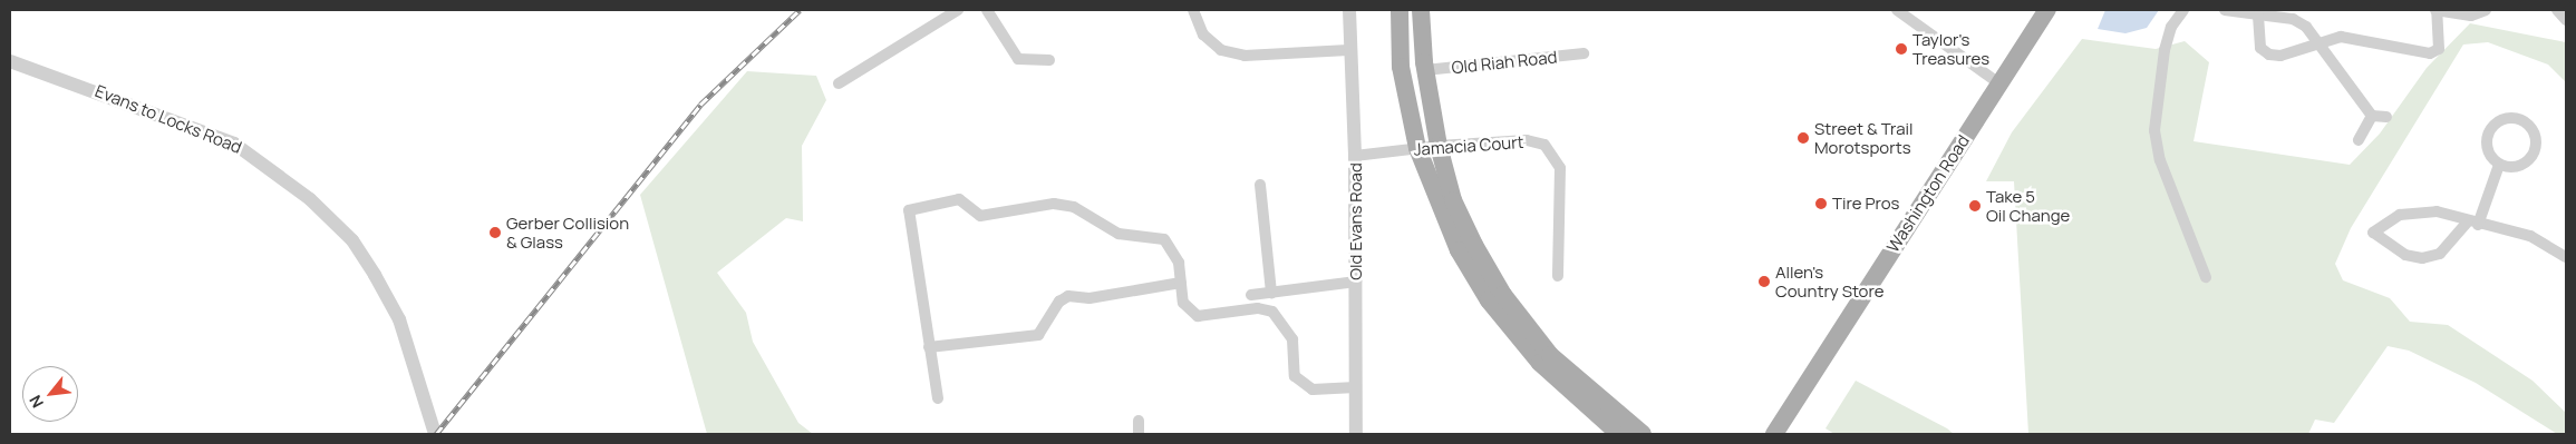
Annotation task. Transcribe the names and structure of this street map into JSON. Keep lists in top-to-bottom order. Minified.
{"streets":{"main road":["Washington Road"],"street":["Old Riah Road","Evans to Locks Road","Jamacia Court","Old Evans Road"]},"crossings":[["Jamacia Court","Old Evans Road"]],"places":["Taylor's Treasures","Street & Trail Morotsports","Tire Pros","Take 5 Oil Change","Gerber Collision & Glass","Allen's Country Store"],"north":"bottom left"}
